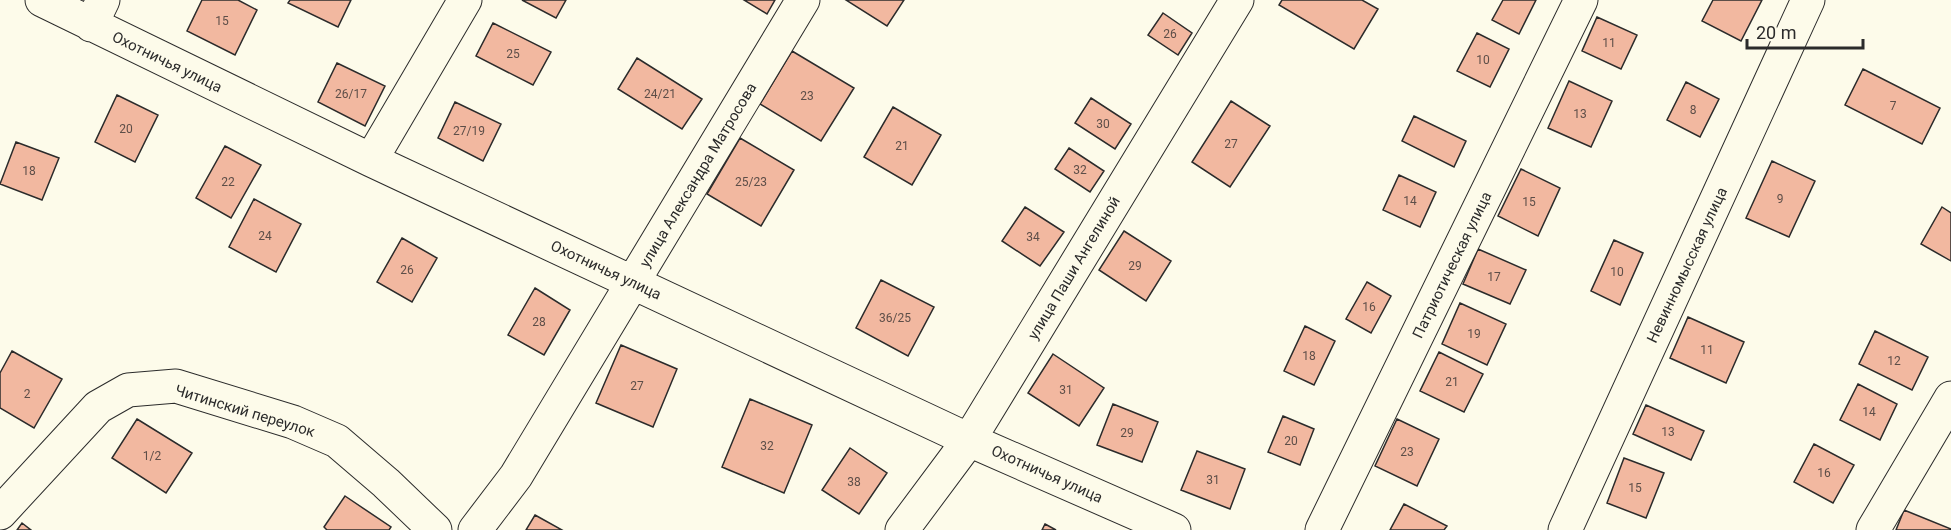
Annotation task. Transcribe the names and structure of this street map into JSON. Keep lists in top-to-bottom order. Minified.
{"streets":{"street":["Охотничья улица","улица Александра Матросова","Патриотическая улица","Невинномысская улица","улица Паши Ангелиной","Читинский переулок"]},"crossings":[["Охотничья улица","улица Александра Матросова"],["Охотничья улица","улица Паши Ангелиной"]],"house_numbers":["15","26","11","25","10","26/17","24/21","23","7","8","13","30","20","27/19","27","21","32","18","22","25/23","9","14","15","24","34","29","26","10","17","16","36/25","28","19","11","18","12","21","27","31","2","14","13","29","20","32","23","1/2","16","31","38","15"],"scale_bar":"20 m"}
